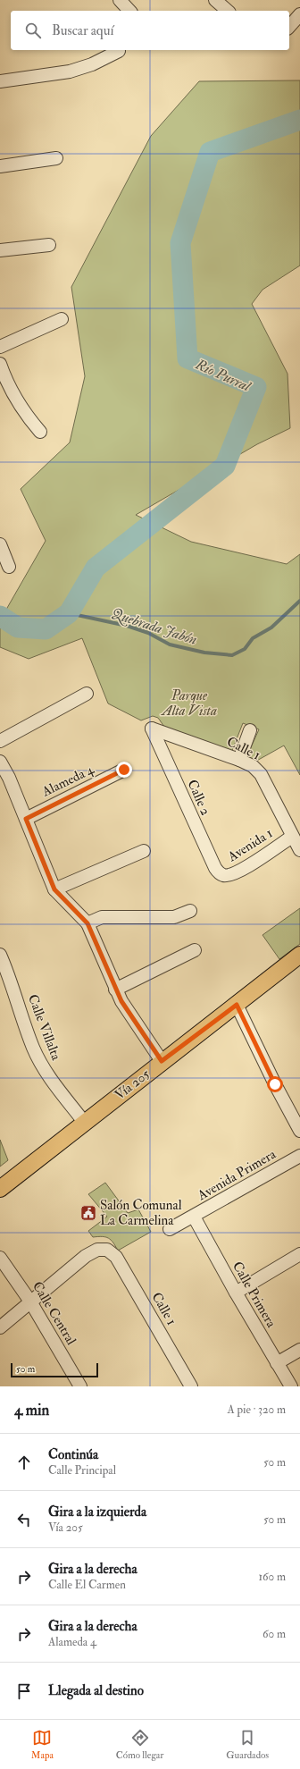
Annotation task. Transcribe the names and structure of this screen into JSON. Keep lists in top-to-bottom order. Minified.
{"streets":{"main road":["Vía 205"],"street":["Calle 1","Alameda 4","Calle 2","Avenida 1","Calle Villalta","Avenida Primera","Calle Primera","Calle Central"]},"crossings":[["Calle 1","Calle 2"],["Calle 1","Avenida 1"],["Calle 1","Calle Central"],["Calle 2","Avenida 1"],["Calle Villalta","Vía 205"],["Avenida Primera","Calle Primera"]],"water":["Río Purral","Quebrada Jabón"],"parks":["Parque Alta Vista"],"places":{"public building":["Salón Comunal La Carmelina"]},"scale_bar":"50 m","page":{"search":"Buscar aquí","scale":"50 m","heading":["4 min","A pie · 320 m"],"list":[["Continúa","Calle Principal","50 m"],["Gira a la izquierda","Vía 205","50 m"],["Gira a la derecha","Calle El Carmen","160 m"],["Gira a la derecha","Alameda 4","60 m"],"Llegada al destino"],"nav":["Mapa","Cómo llegar","Guardados"]}}
